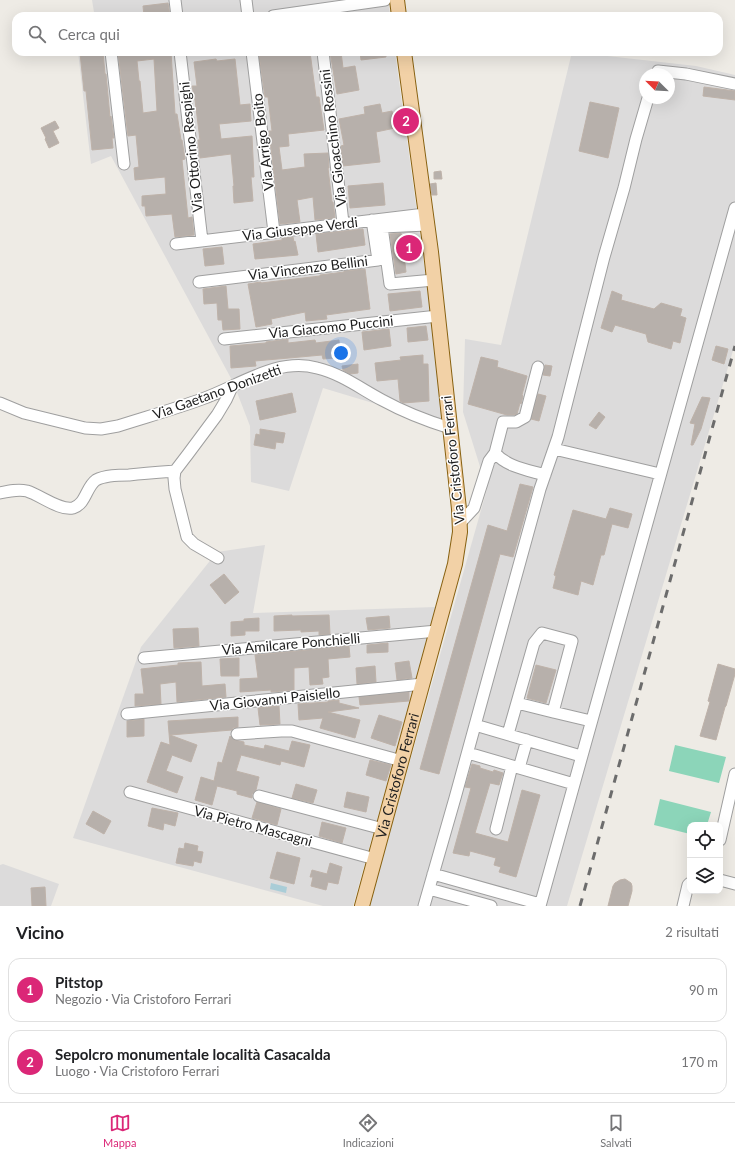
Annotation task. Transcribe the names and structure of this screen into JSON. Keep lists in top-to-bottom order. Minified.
{"streets":{"main road":["Via Cristoforo Ferrari"],"street":["Via Gioacchino Rossini","Via Arrigo Boito","Via Ottorino Respighi","Via Giuseppe Verdi","Via Vincenzo Bellini","Via Giacomo Puccini","Via Gaetano Donizetti","Via Amilcare Ponchielli","Via Giovanni Paisiello","Via Pietro Mascagni"]},"crossings":[["Via Gioacchino Rossini","Via Giuseppe Verdi"],["Via Arrigo Boito","Via Giuseppe Verdi"],["Via Ottorino Respighi","Via Giuseppe Verdi"],["Via Giuseppe Verdi","Via Vincenzo Bellini"],["Via Giuseppe Verdi","Via Cristoforo Ferrari"],["Via Giacomo Puccini","Via Cristoforo Ferrari"],["Via Gaetano Donizetti","Via Cristoforo Ferrari"],["Via Cristoforo Ferrari","Via Amilcare Ponchielli"],["Via Cristoforo Ferrari","Via Giovanni Paisiello"],["Via Cristoforo Ferrari","Via Pietro Mascagni"]],"north":"top left","page":{"search":"Cerca qui","pins":["2","1"],"heading":["Vicino","2 risultati"],"list":[{"mark":"1","name":"Pitstop","note":"Negozio · Via Cristoforo Ferrari","value":"90 m"},{"mark":"2","name":"Sepolcro monumentale località Casacalda","note":"Luogo · Via Cristoforo Ferrari","value":"170 m"}],"nav":["Mappa","Indicazioni","Salvati"]}}
